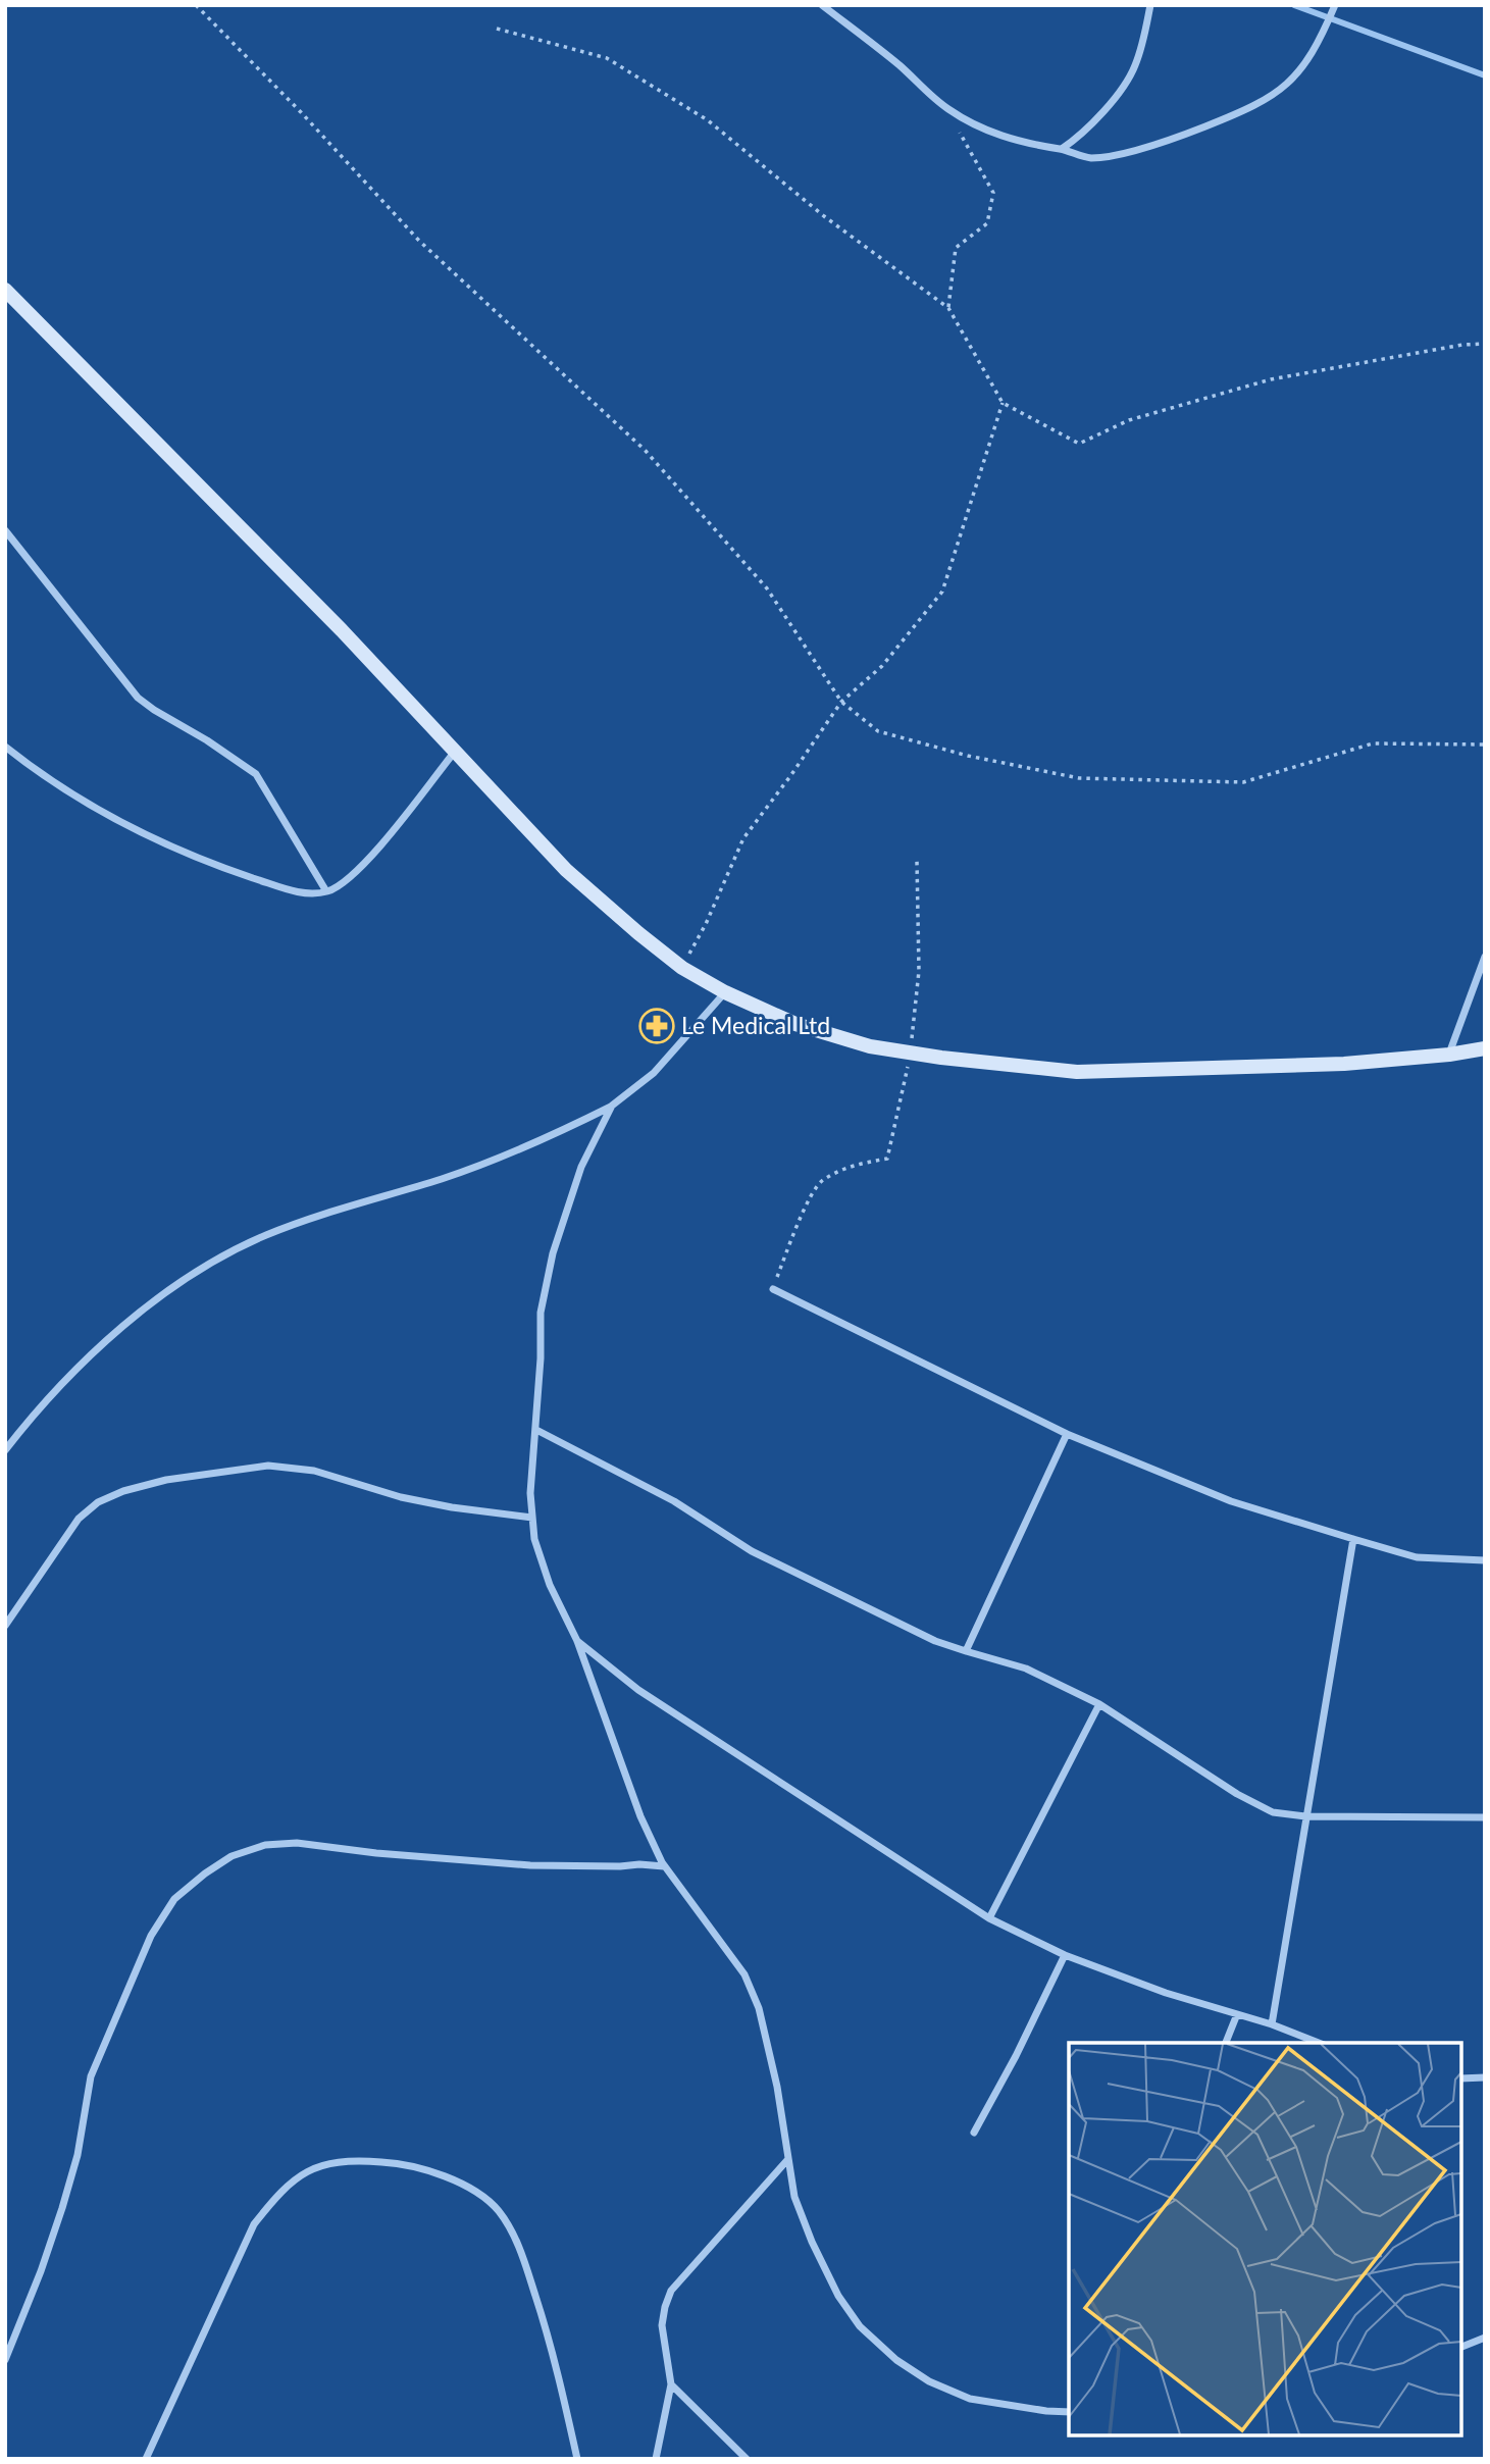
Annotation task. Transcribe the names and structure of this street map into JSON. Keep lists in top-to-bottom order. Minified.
{"places":{"pharmacy":["Le Medical Ltd"]}}
